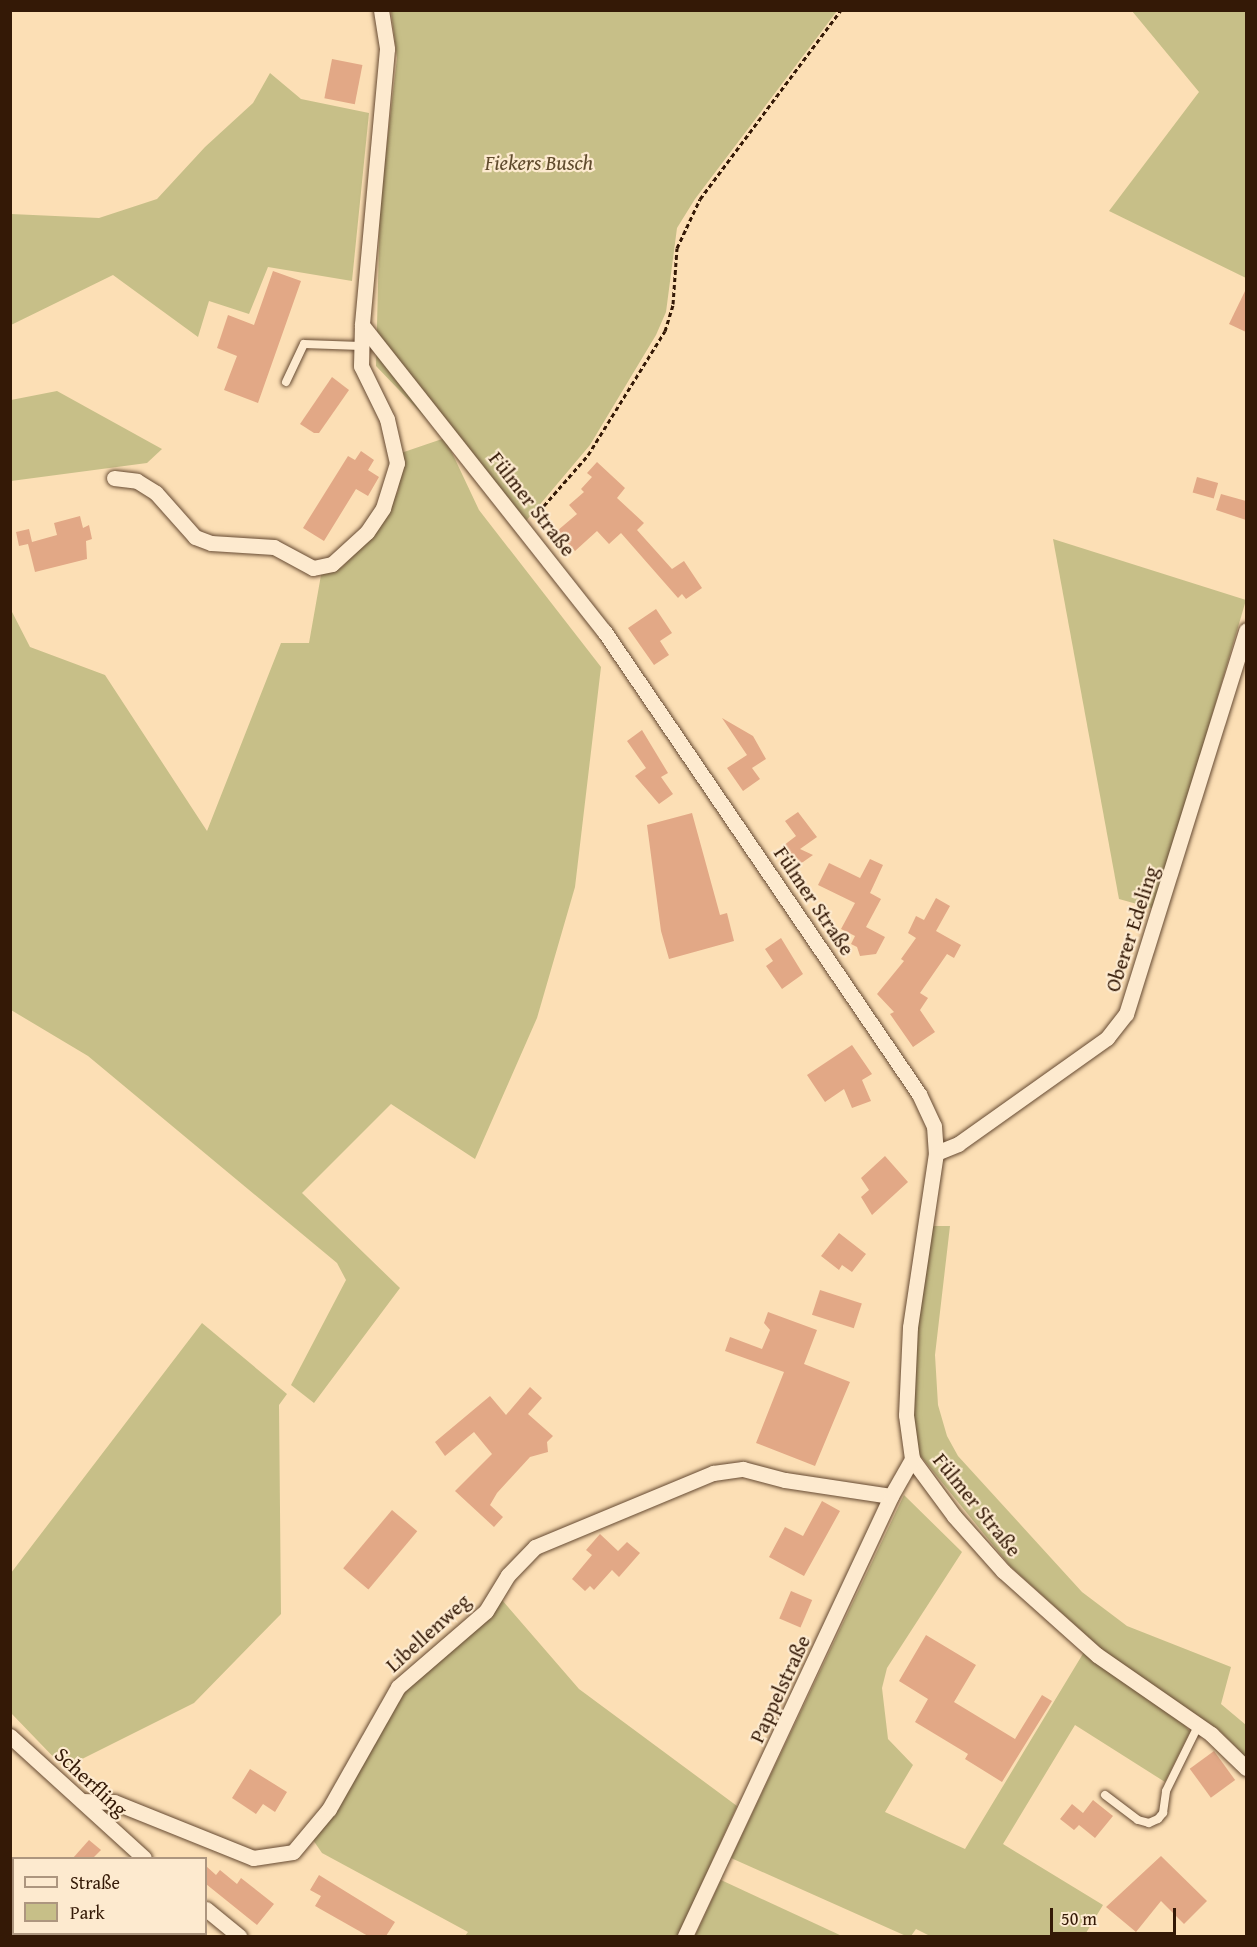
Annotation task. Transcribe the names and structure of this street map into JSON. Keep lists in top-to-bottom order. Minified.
{"streets":{"street":["Fülmer Straße","Oberer Edeling","Libellenweg","Pappelstraße","Scherfling"]},"crossings":[["Fülmer Straße","Oberer Edeling"],["Fülmer Straße","Pappelstraße"],["Libellenweg","Pappelstraße"],["Libellenweg","Scherfling"]],"parks":["Fiekers Busch"],"legend":["Straße","Park"],"scale_bar":"50 m"}
